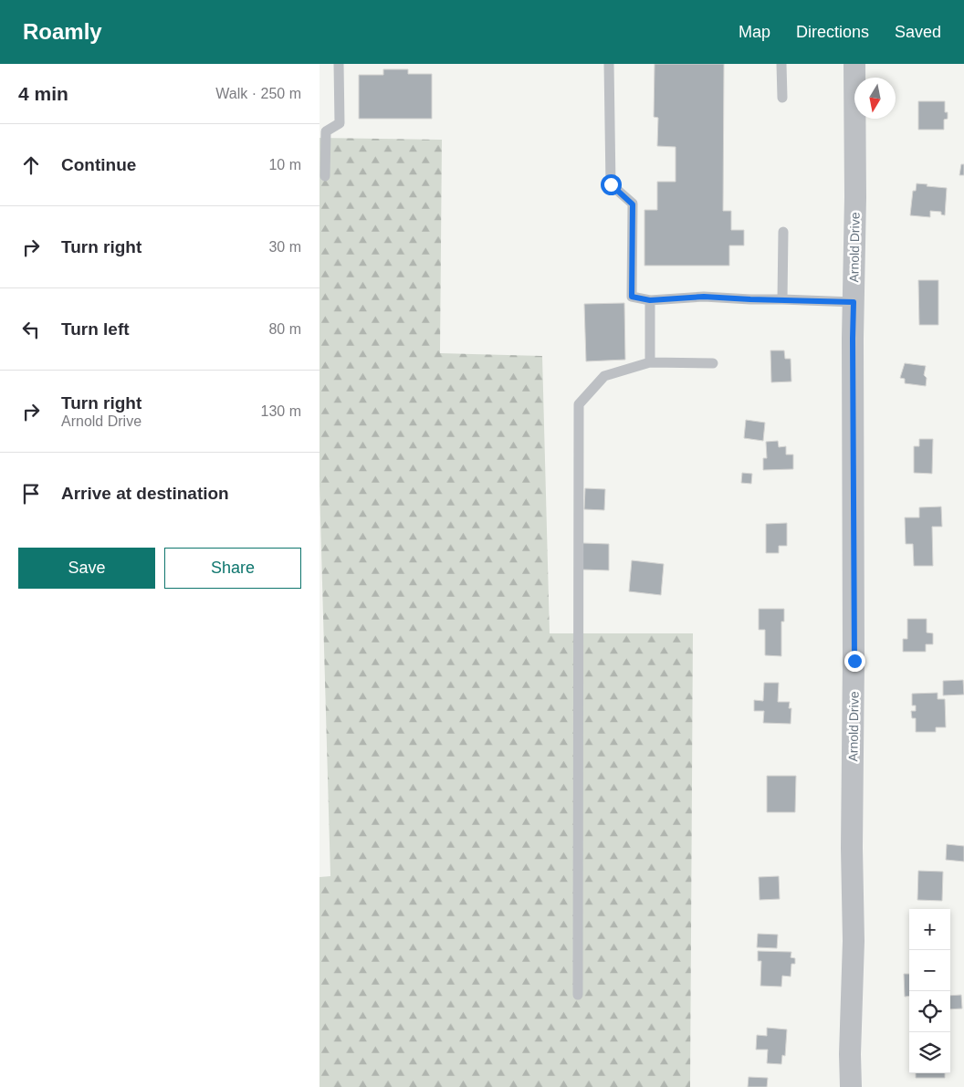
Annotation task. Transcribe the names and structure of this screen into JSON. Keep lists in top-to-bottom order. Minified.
{"streets":{"street":["Arnold Drive"]},"north":"bottom","page":{"header":"Roamly","nav":["Map","Directions","Saved"],"heading":["4 min","Walk · 250 m"],"list":[["Continue","10 m"],["Turn right","30 m"],["Turn left","80 m"],["Turn right","Arnold Drive","130 m"],"Arrive at destination"],"buttons":["Save","Share"],"map_buttons":["+","−"]}}
